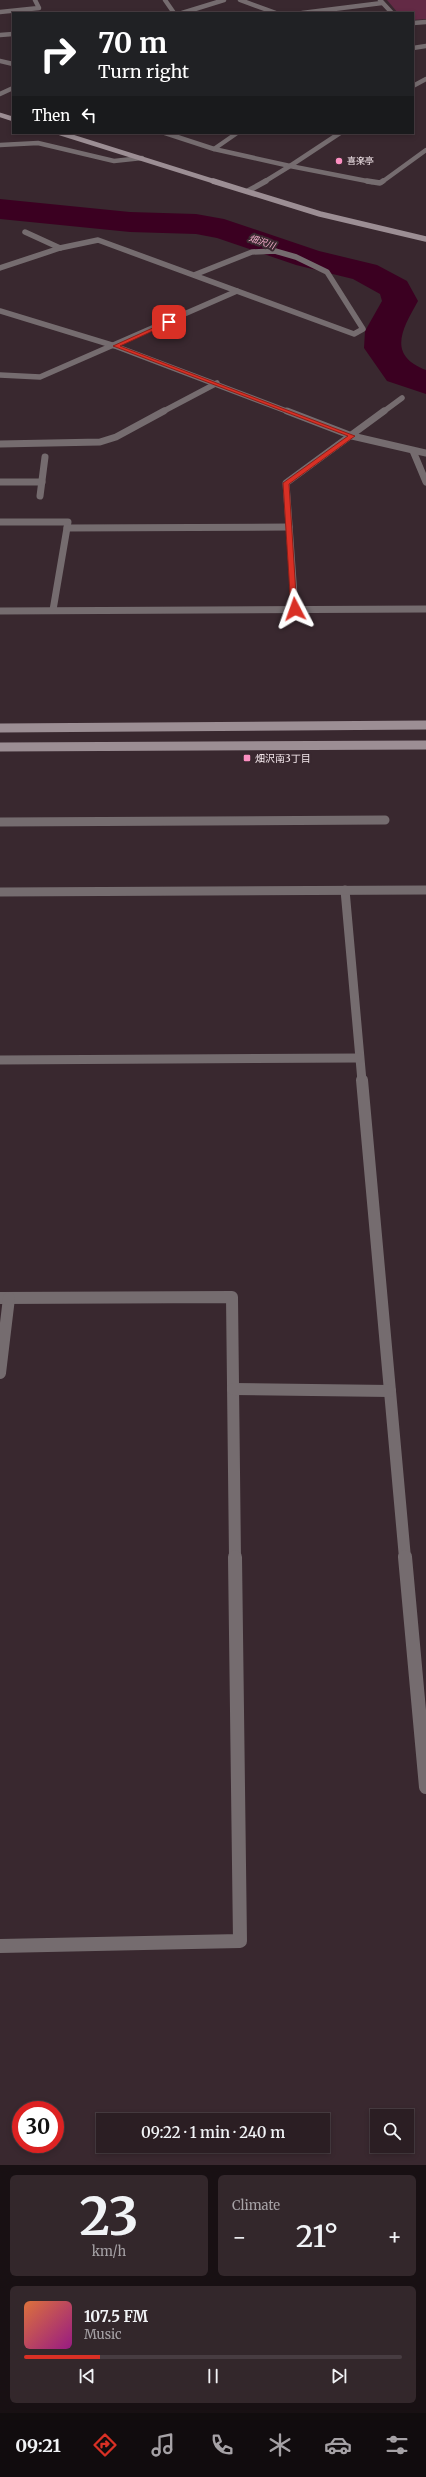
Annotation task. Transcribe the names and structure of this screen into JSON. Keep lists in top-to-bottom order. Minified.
{"water":["畑沢川"],"places":{"other":["喜楽亭"],"transit":["畑沢南3丁目"]},"page":{"turn":["70 m","Turn right"],"then":"Then","limit":"30","trip":"09:22 · 1 min · 240 m","tile":[["23","km/h"],"Climate"],"heat":["−","21°","+"],"song":["107.5 FM","Music"],"tabs":"09:21"}}
